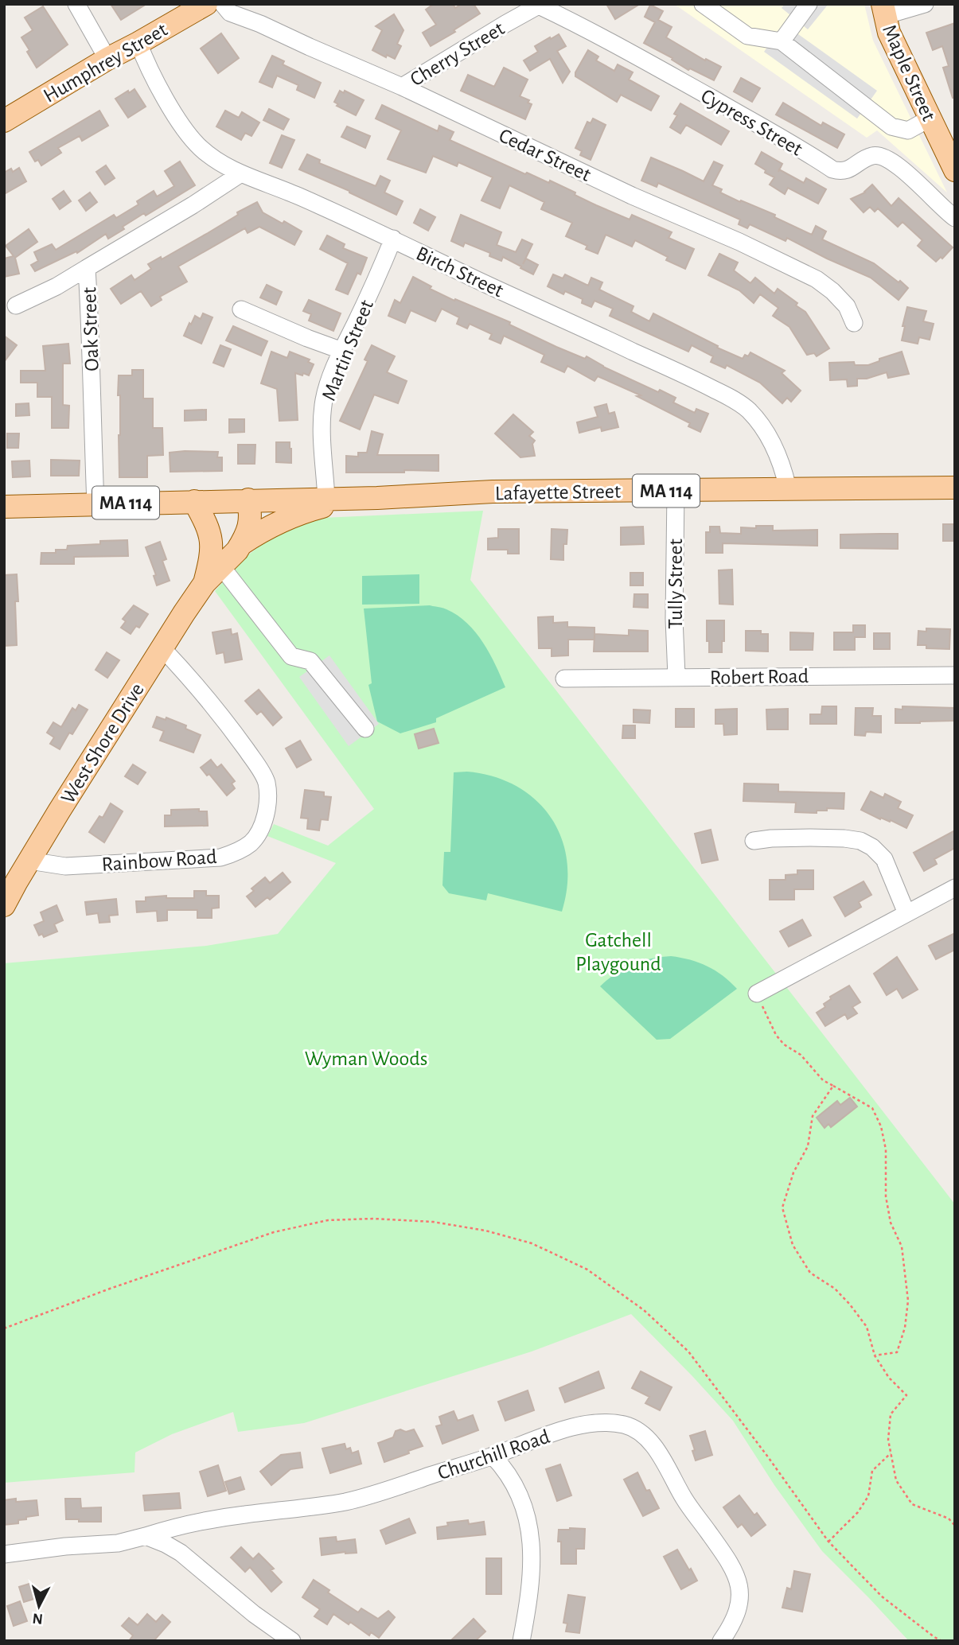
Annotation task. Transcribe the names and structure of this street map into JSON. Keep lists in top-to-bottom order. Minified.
{"streets":{"main road":["Humphrey Street","Maple Street","MA 114","Lafayette Street","West Shore Drive"],"street":["Cherry Street","Cypress Street","Cedar Street","Birch Street","Oak Street","Martin Street","Tully Street","Robert Road","Rainbow Road","Churchill Road"]},"crossings":[["Cherry Street","Cypress Street"],["Cherry Street","Cedar Street"],["Humphrey Street","Birch Street"],["Birch Street","Oak Street"],["Birch Street","Martin Street"],["Birch Street","Lafayette Street"],["Oak Street","Lafayette Street"],["Martin Street","Lafayette Street"],["Lafayette Street","Tully Street"],["Lafayette Street","West Shore Drive"],["Tully Street","Robert Road"],["West Shore Drive","Rainbow Road"]],"parks":["Gatchell Playgound","Wyman Woods"],"north":"bottom"}
